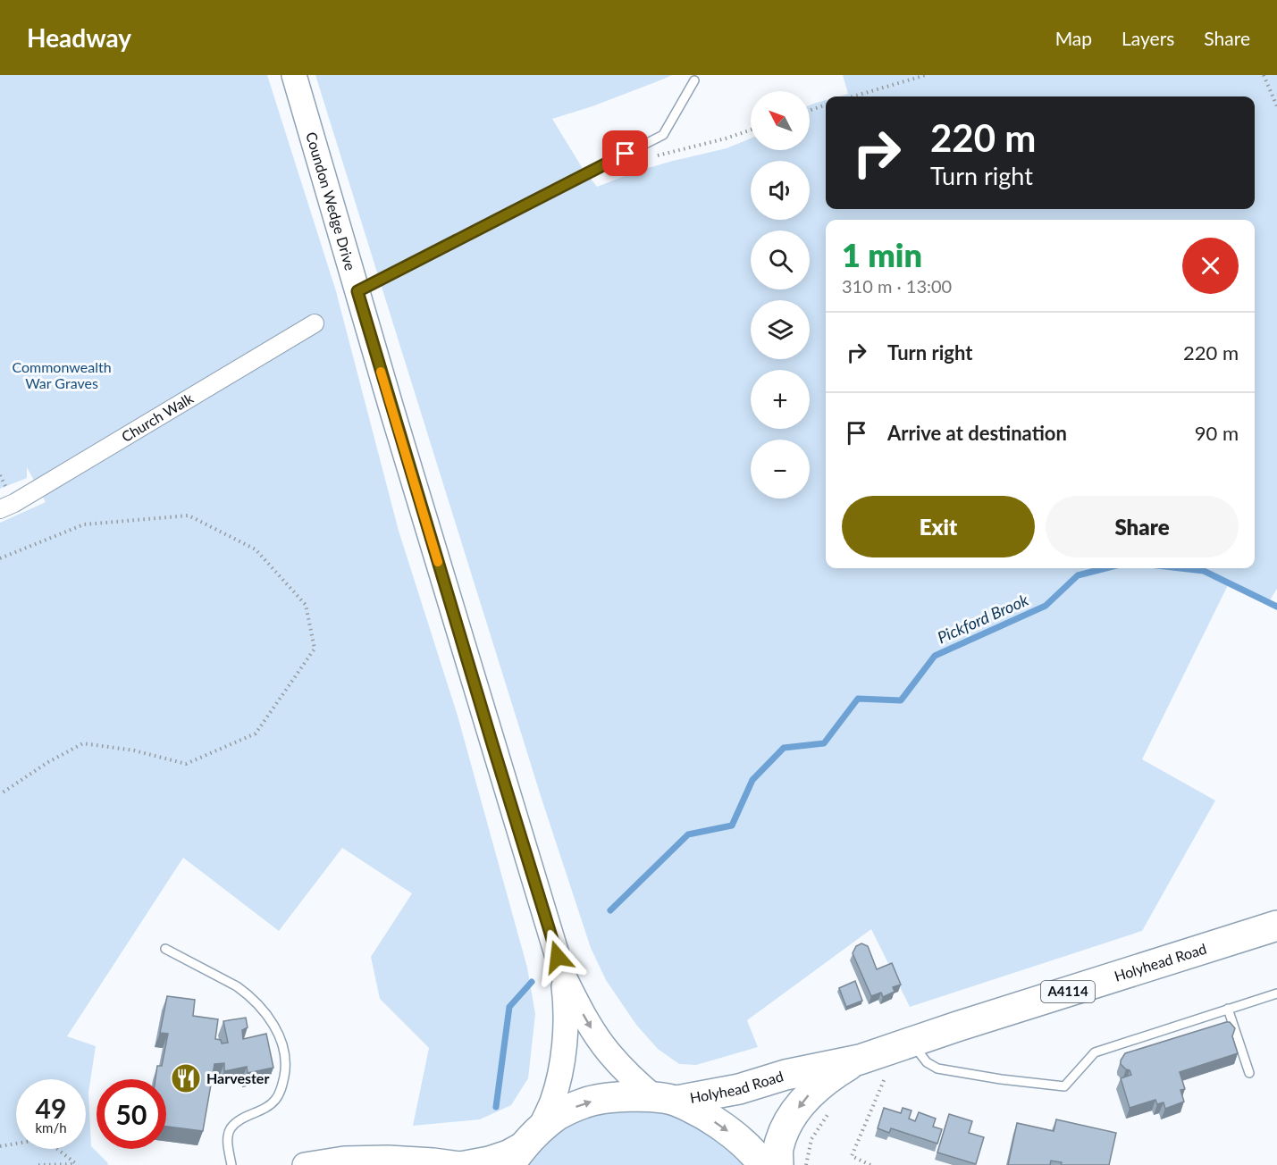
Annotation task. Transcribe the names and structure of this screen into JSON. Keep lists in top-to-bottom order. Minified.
{"streets":{"highway":["Holyhead Road","A4114"],"main road":["Coundon Wedge Drive"],"street":["Church Walk"]},"crossings":[["Coundon Wedge Drive","Holyhead Road"]],"water":["Pickford Brook"],"parks":["Commonwealth War Graves"],"places":{"restaurant":["Harvester"]},"north":"top left","page":{"header":"Headway","nav":["Map","Layers","Share"],"map_buttons":["+","−"],"turn":["220 m","Turn right"],"heading":["1 min","310 m · 13:00"],"list":[{"name":"Turn right","value":"220 m"},{"name":"Arrive at destination","value":"90 m"}],"buttons":["Exit","Share"],"speed":"49 km/h","limit":"50"}}
